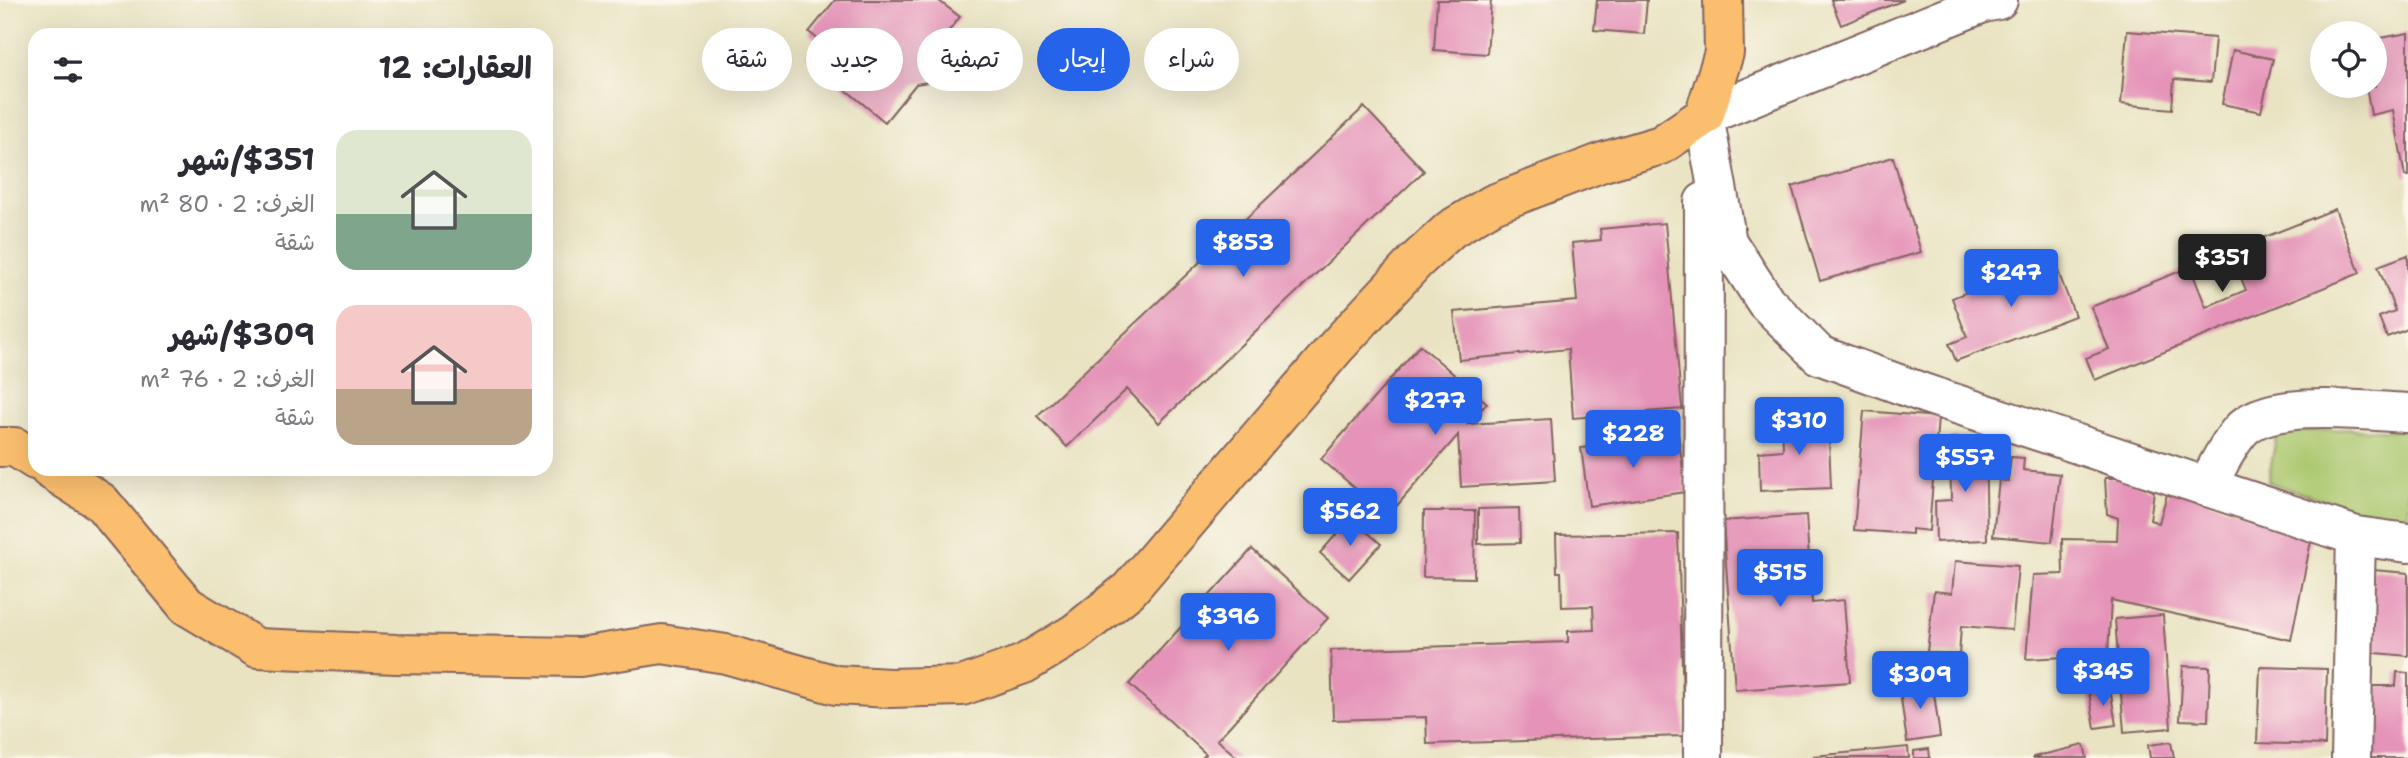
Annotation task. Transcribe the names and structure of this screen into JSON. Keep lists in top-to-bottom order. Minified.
{"page":{"chip":["شراء","إيجار","تصفية","جديد","شقة"],"heading":"العقارات: 12","list":[{"name":"$351/شهر","note":"الغرف: 2 · 80 m² · شقة"},{"name":"$309/شهر","note":"الغرف: 2 · 76 m² · شقة"}],"price":["$853","$351","$247","$277","$310","$228","$557","$562","$515","$396","$345","$309"]}}
